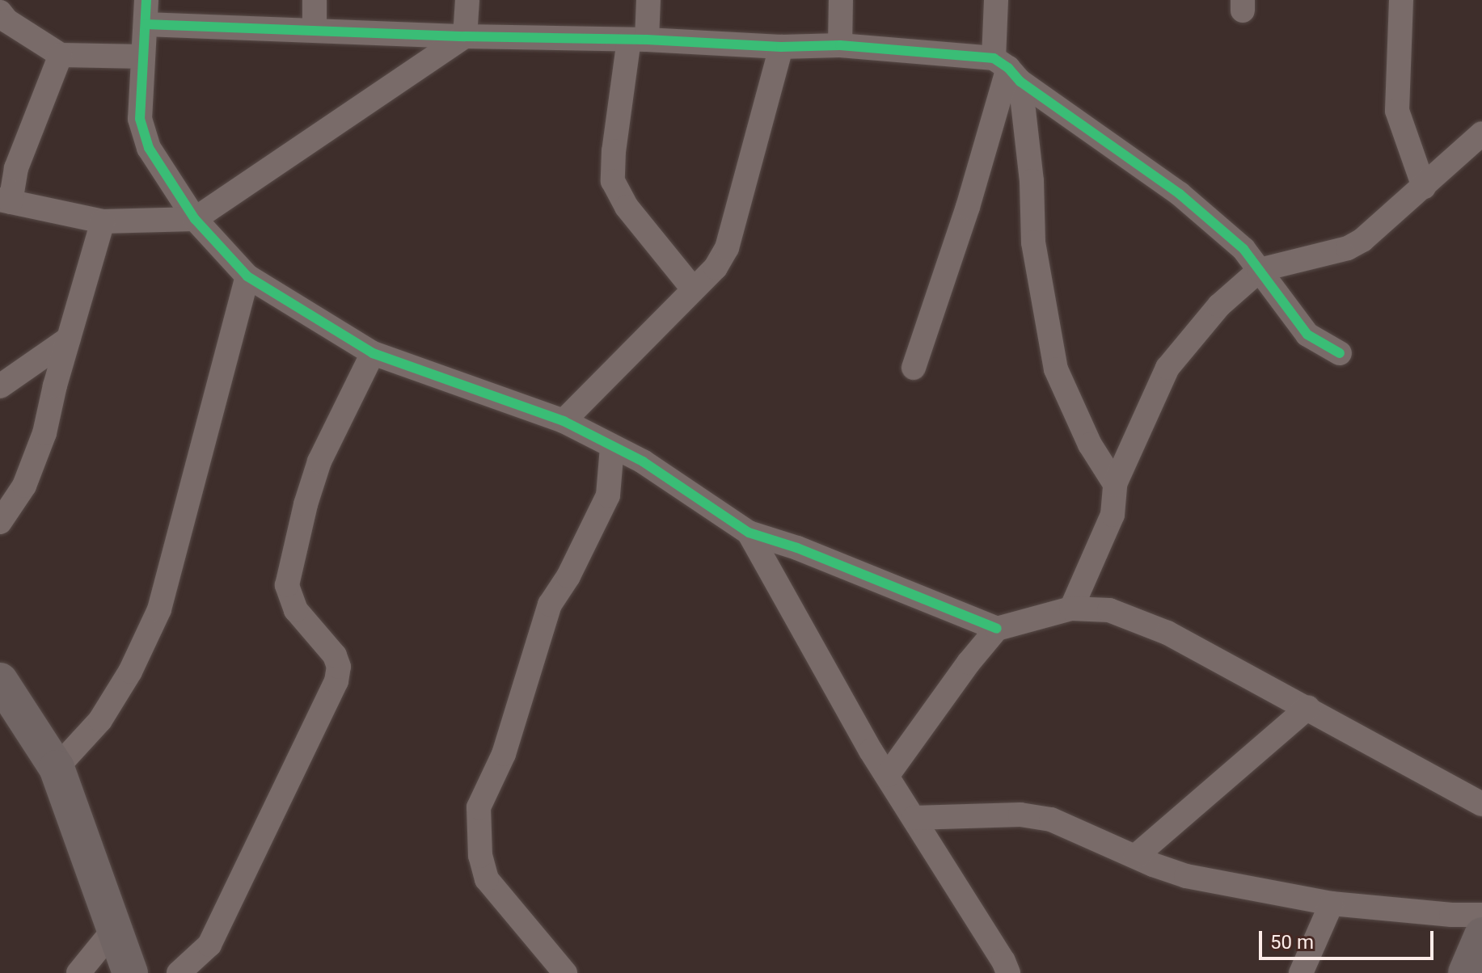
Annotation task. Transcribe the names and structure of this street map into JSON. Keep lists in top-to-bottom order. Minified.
{"scale_bar":"50 m"}
